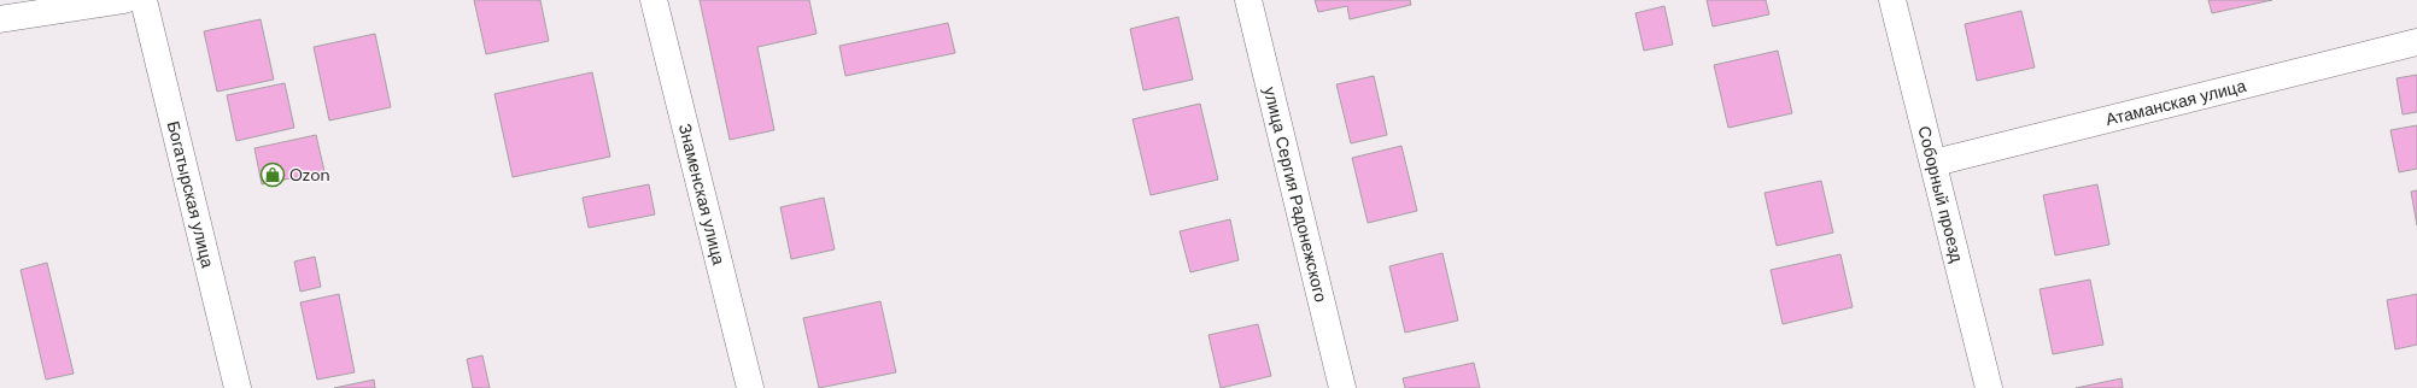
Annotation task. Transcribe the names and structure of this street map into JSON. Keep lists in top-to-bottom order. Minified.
{"streets":{"street":["Атаманская улица","Богатырская улица","Знаменская улица","улица Сергия Радонежского","Соборный проезд"]},"crossings":[["Атаманская улица","Соборный проезд"]],"places":{"shop":["Ozon"]}}
